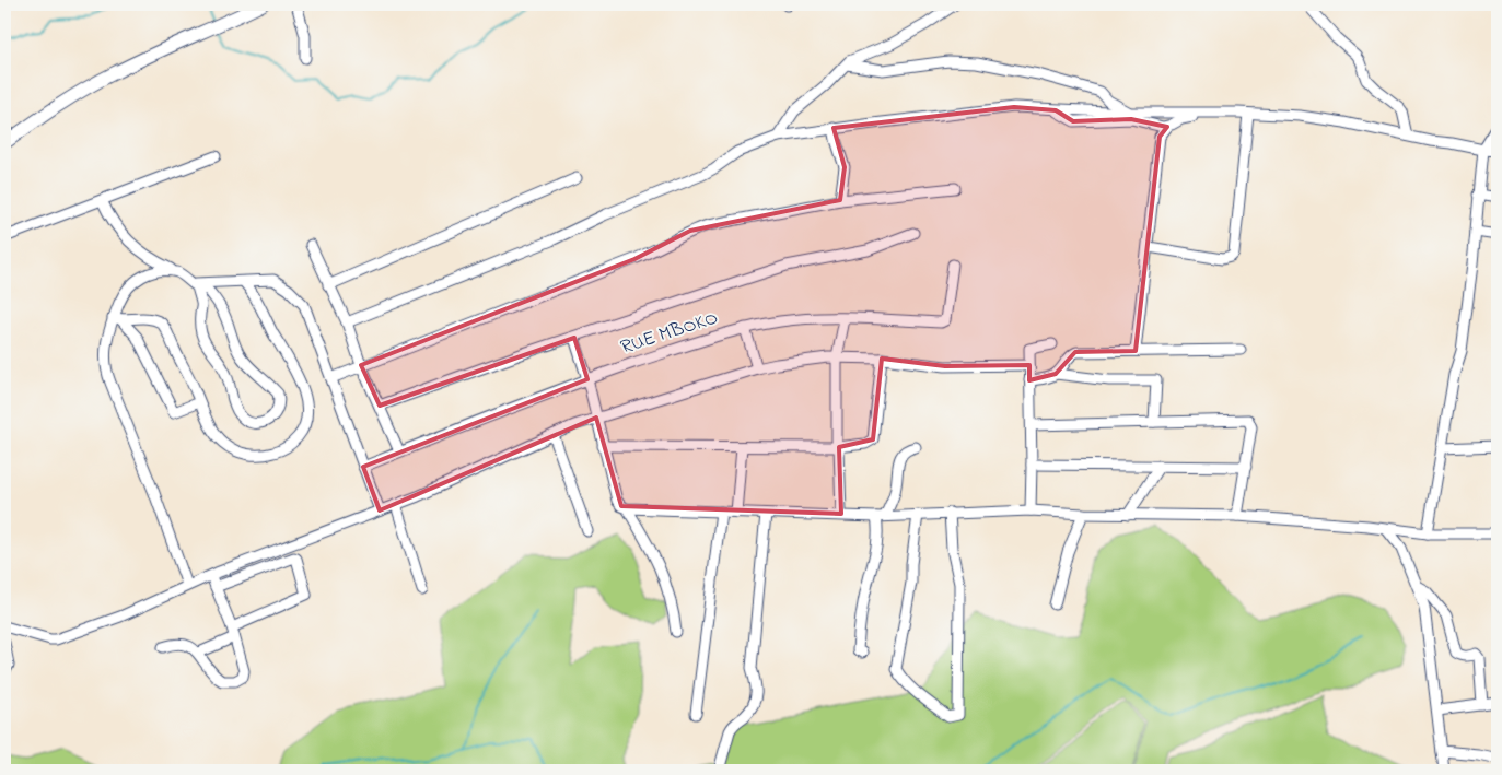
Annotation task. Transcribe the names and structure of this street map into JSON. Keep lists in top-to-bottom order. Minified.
{"streets":{"street":["RUE MBOKO"]}}
